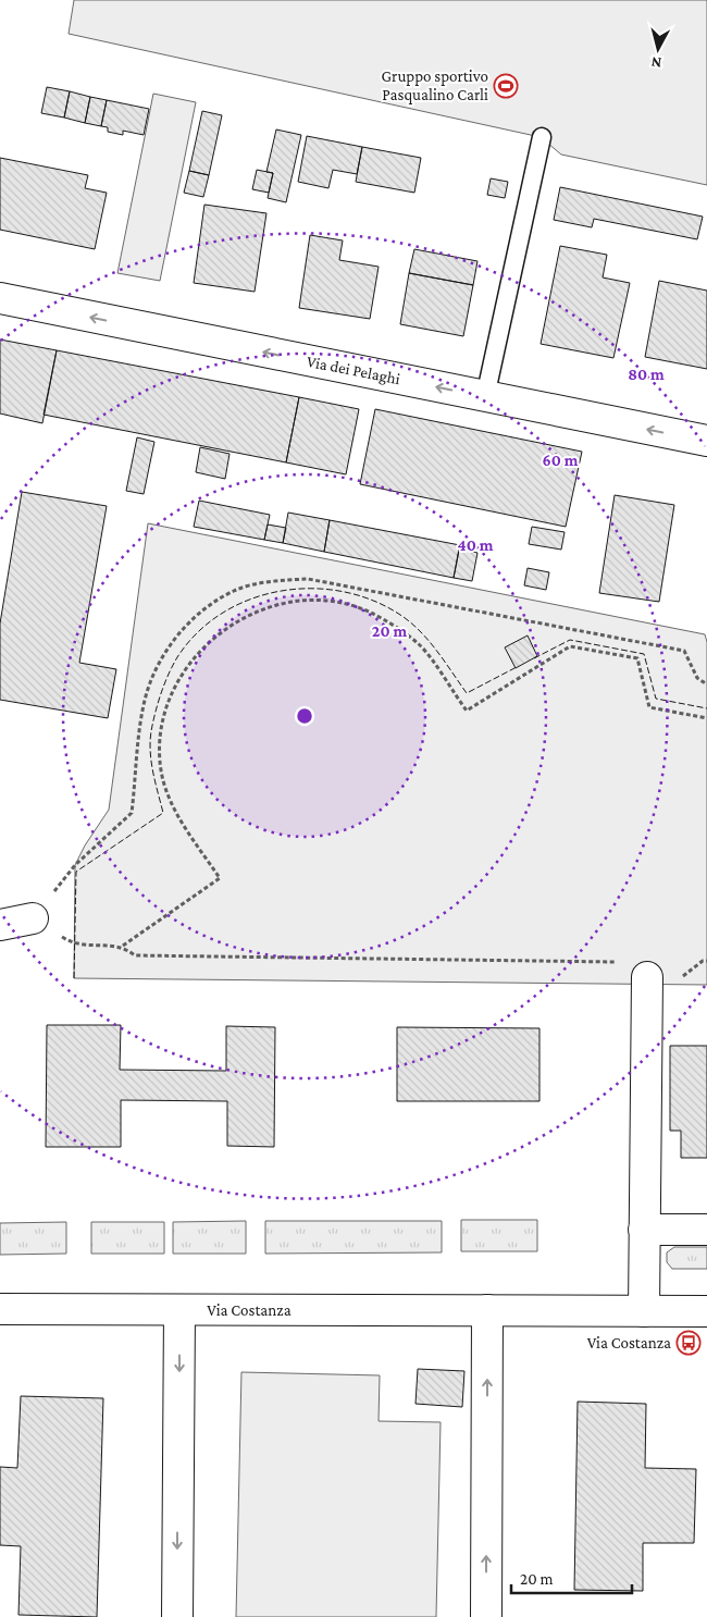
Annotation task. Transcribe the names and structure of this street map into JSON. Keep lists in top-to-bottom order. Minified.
{"streets":{"street":["Via dei Pelaghi","Via Costanza"]},"one_way":["Via dei Pelaghi"],"places":{"sports":["Gruppo sportivo Pasqualino Carli"],"bus stop":["Via Costanza"]},"scale_bar":"20 m","north":"bottom","rings":["80 m","60 m","40 m","20 m"]}
